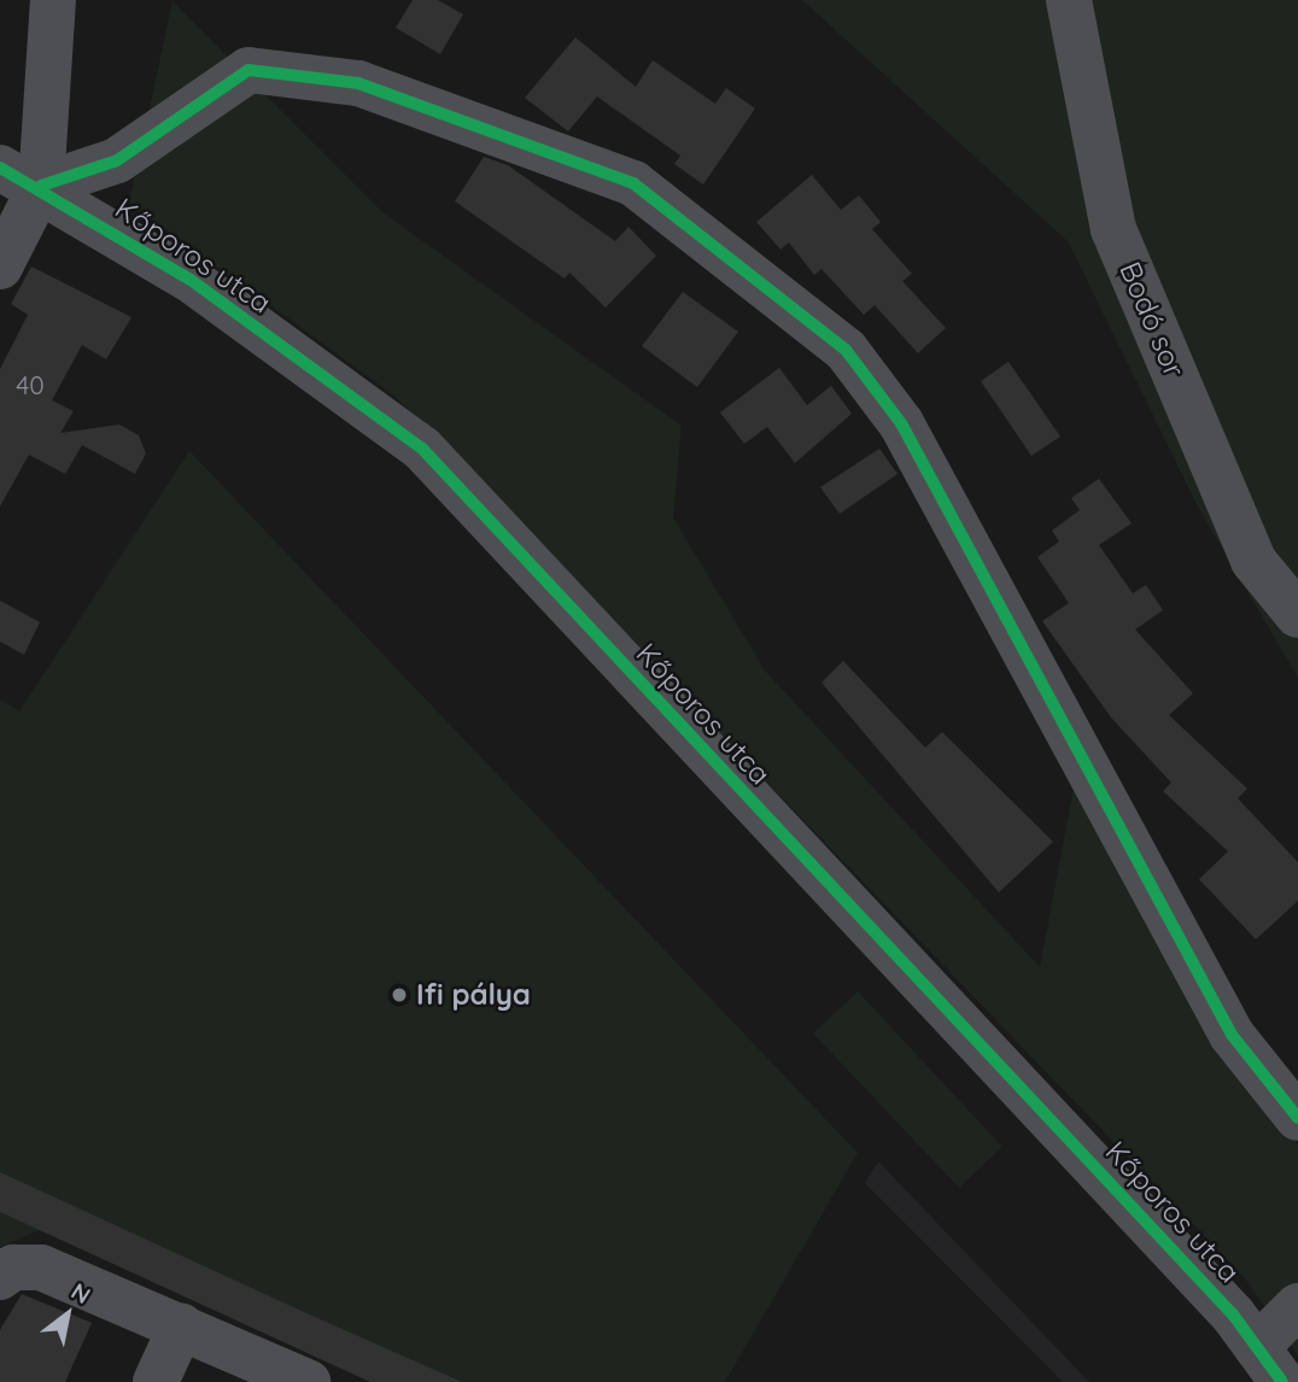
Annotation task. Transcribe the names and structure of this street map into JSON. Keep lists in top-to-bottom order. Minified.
{"streets":{"street":["Kőporos utca","Bodó sor"]},"places":["Ifi pálya"],"house_numbers":["40"],"north":"top right"}
